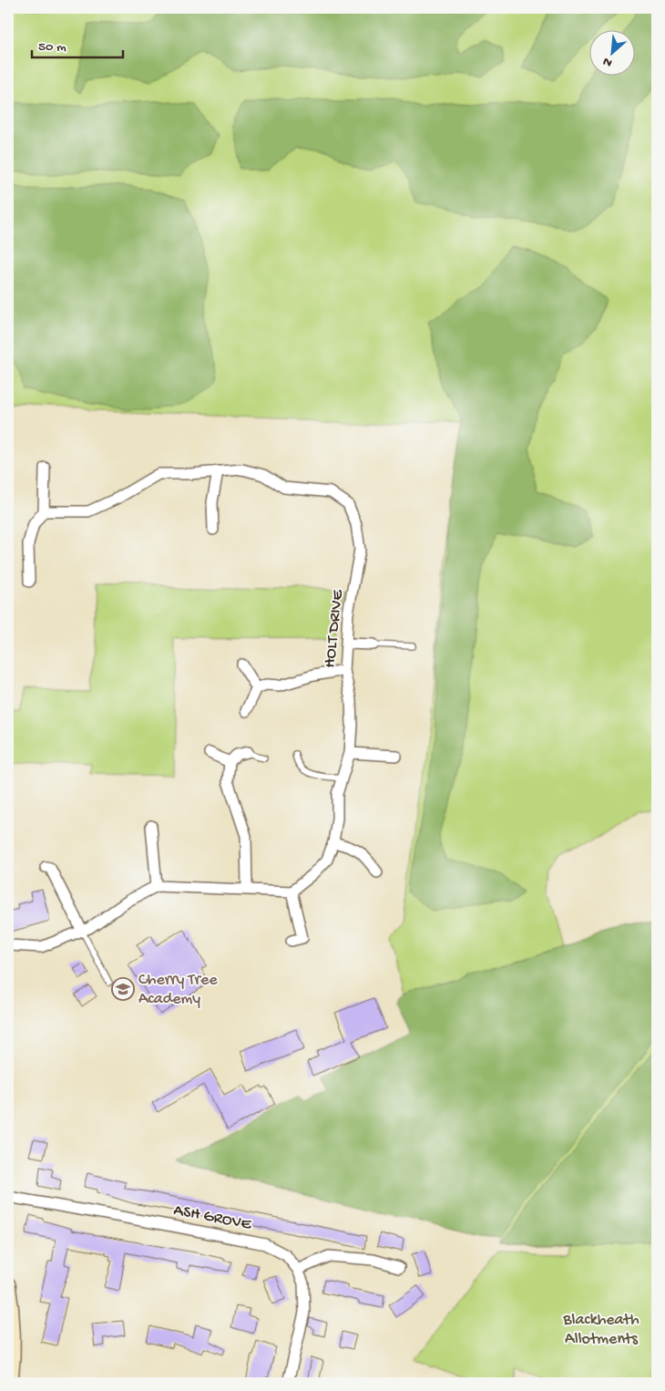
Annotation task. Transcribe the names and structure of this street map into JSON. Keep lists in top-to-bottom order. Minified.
{"streets":{"street":["HOLT DRIVE","ASH GROVE"]},"parks":["Blackheath Allotments"],"places":{"school or university":["Cherry Tree Academy"]},"scale_bar":"50 m","north":"bottom left"}
